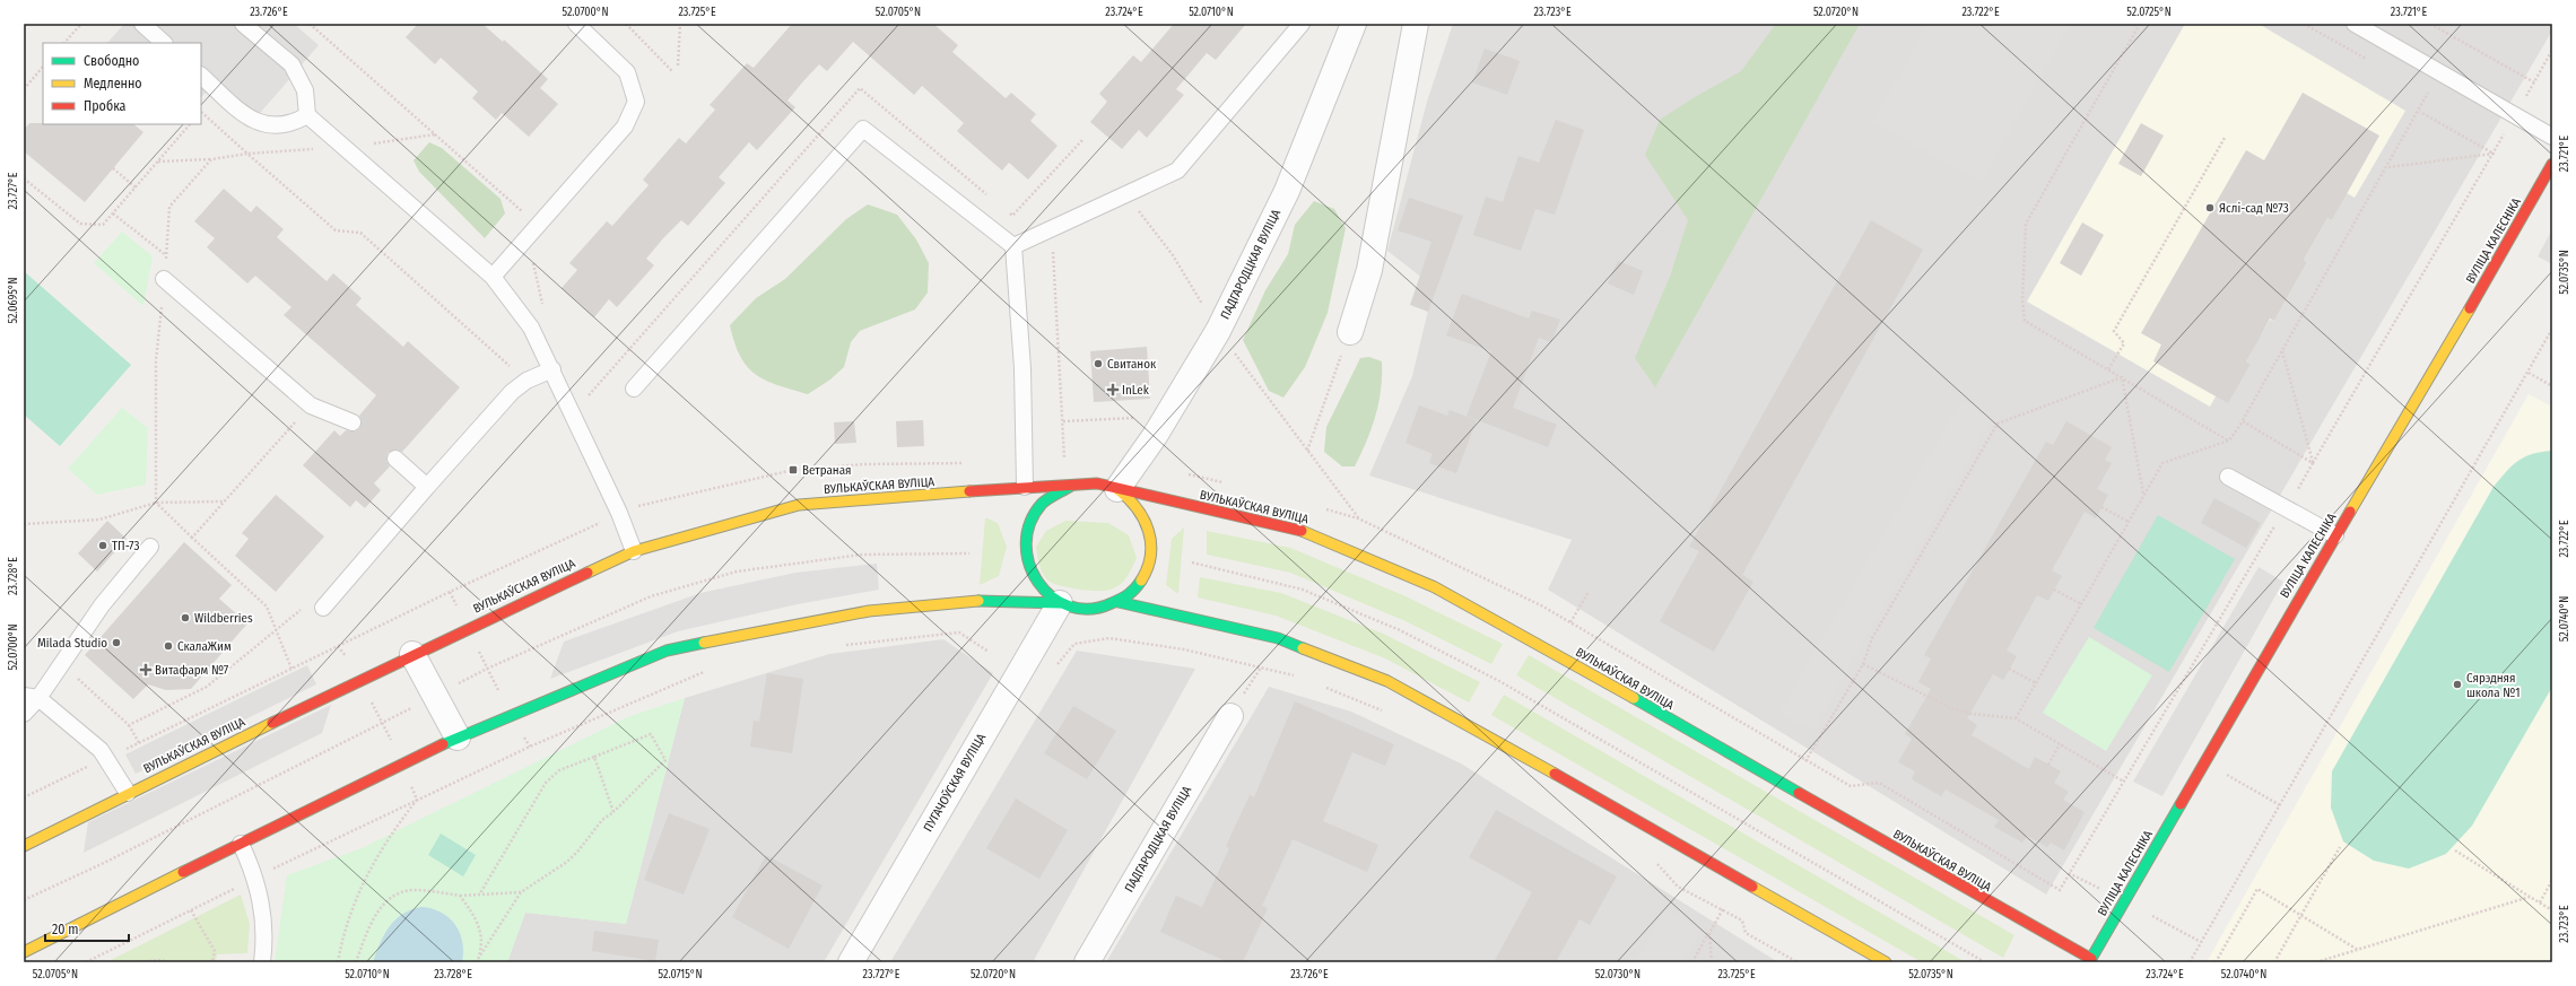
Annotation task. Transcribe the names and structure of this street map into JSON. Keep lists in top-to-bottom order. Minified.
{"streets":{"street":["ВУЛІЦА КАЛЕСНІКА","ПАДГАРОДЦКАЯ ВУЛІЦА","ВУЛЬКАЎСКАЯ ВУЛІЦА","ПУГАЧОЎСКАЯ ВУЛІЦА"]},"crossings":[["ВУЛІЦА КАЛЕСНІКА","ВУЛЬКАЎСКАЯ ВУЛІЦА"],["ПАДГАРОДЦКАЯ ВУЛІЦА","ВУЛЬКАЎСКАЯ ВУЛІЦА"],["ПАДГАРОДЦКАЯ ВУЛІЦА","ПУГАЧОЎСКАЯ ВУЛІЦА"],["ВУЛЬКАЎСКАЯ ВУЛІЦА","ПУГАЧОЎСКАЯ ВУЛІЦА"]],"places":{"other":["Яслі-сад №73","Свитанок","ТП-73","Wildberries","Milada Studio","СкалаЖим","Сярэдняя школа №1"],"health":["InLek","Витафарм №7"],"transit":["Ветраная"]},"legend":["Свободно","Медленно","Пробка"],"scale_bar":"20 m","coordinates":["23.726°E","52.0700°N","23.725°E","52.0705°N","23.724°E","52.0710°N","23.723°E","52.0720°N","23.722°E","52.0725°N","23.721°E","23.727°E","52.0735°N","52.0695°N","23.728°E","52.0740°N","52.0715°N","52.0730°N"]}
